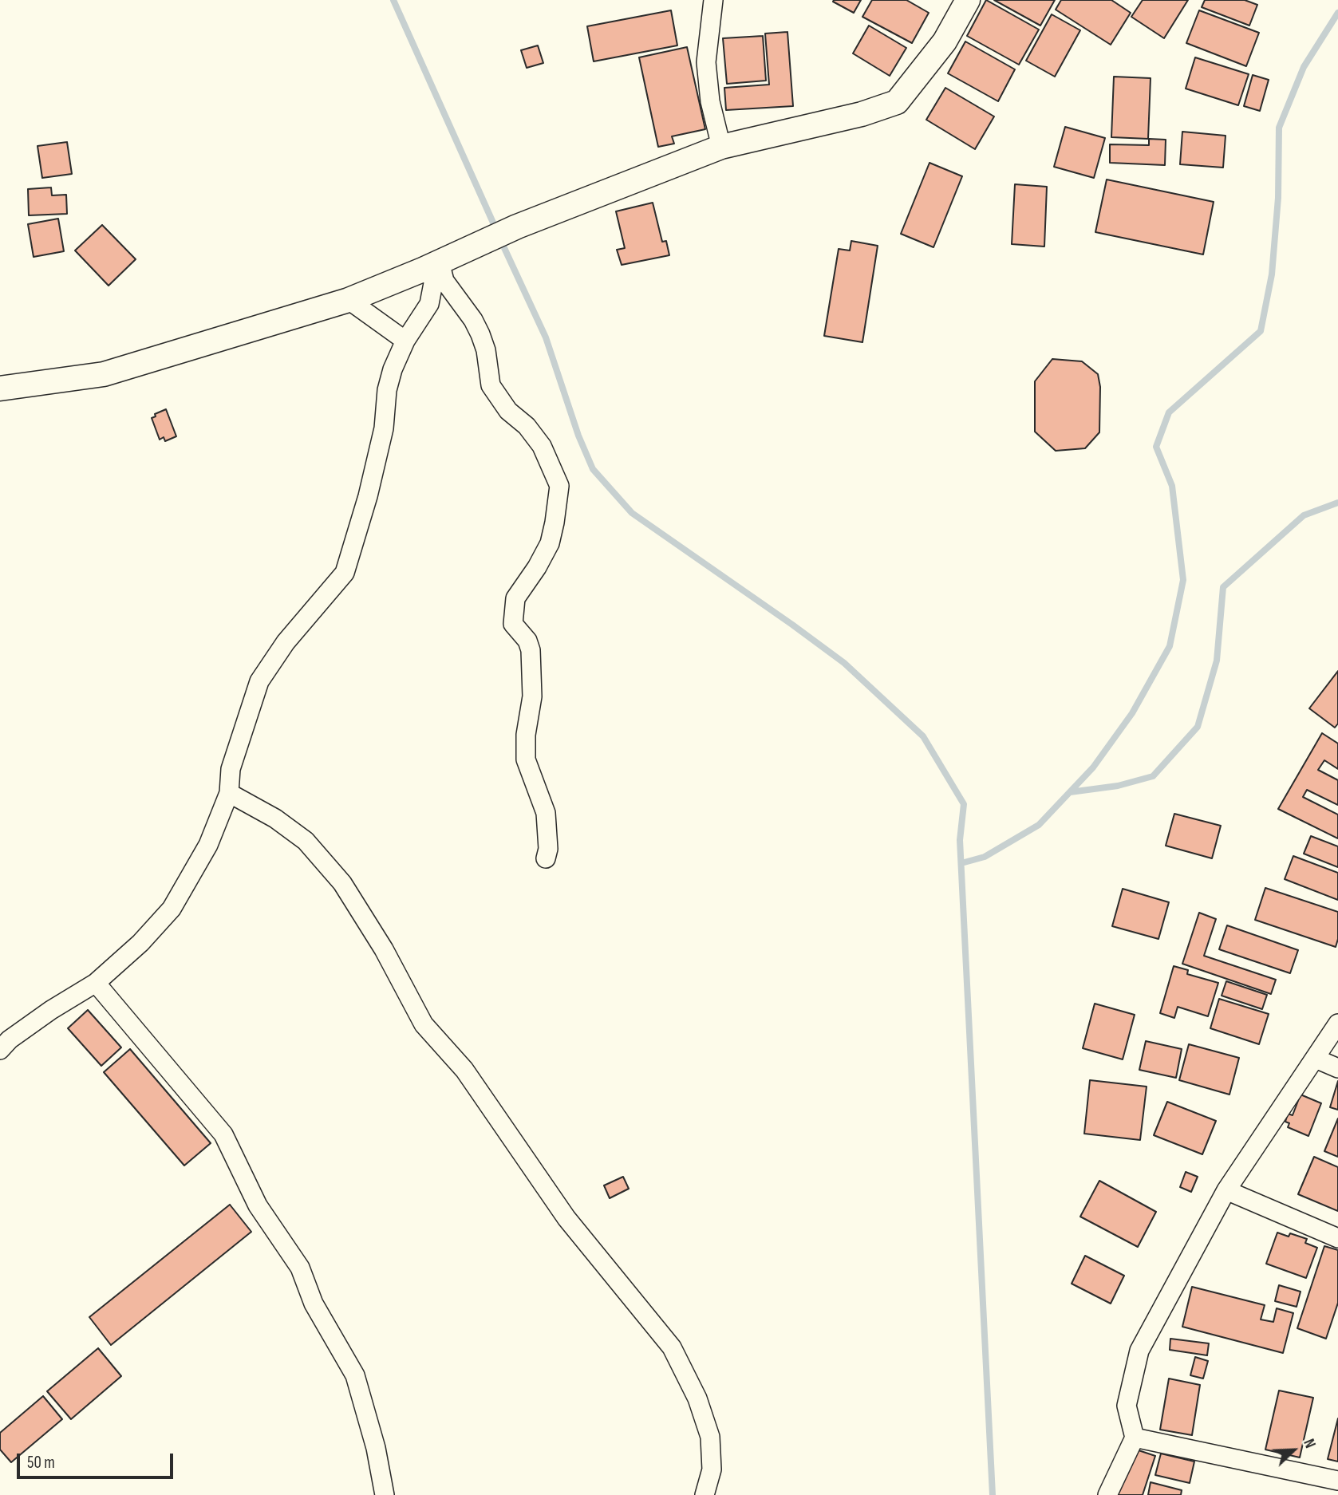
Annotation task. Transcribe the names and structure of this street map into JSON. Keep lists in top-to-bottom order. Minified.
{"scale_bar":"50 m","north":"top right"}
